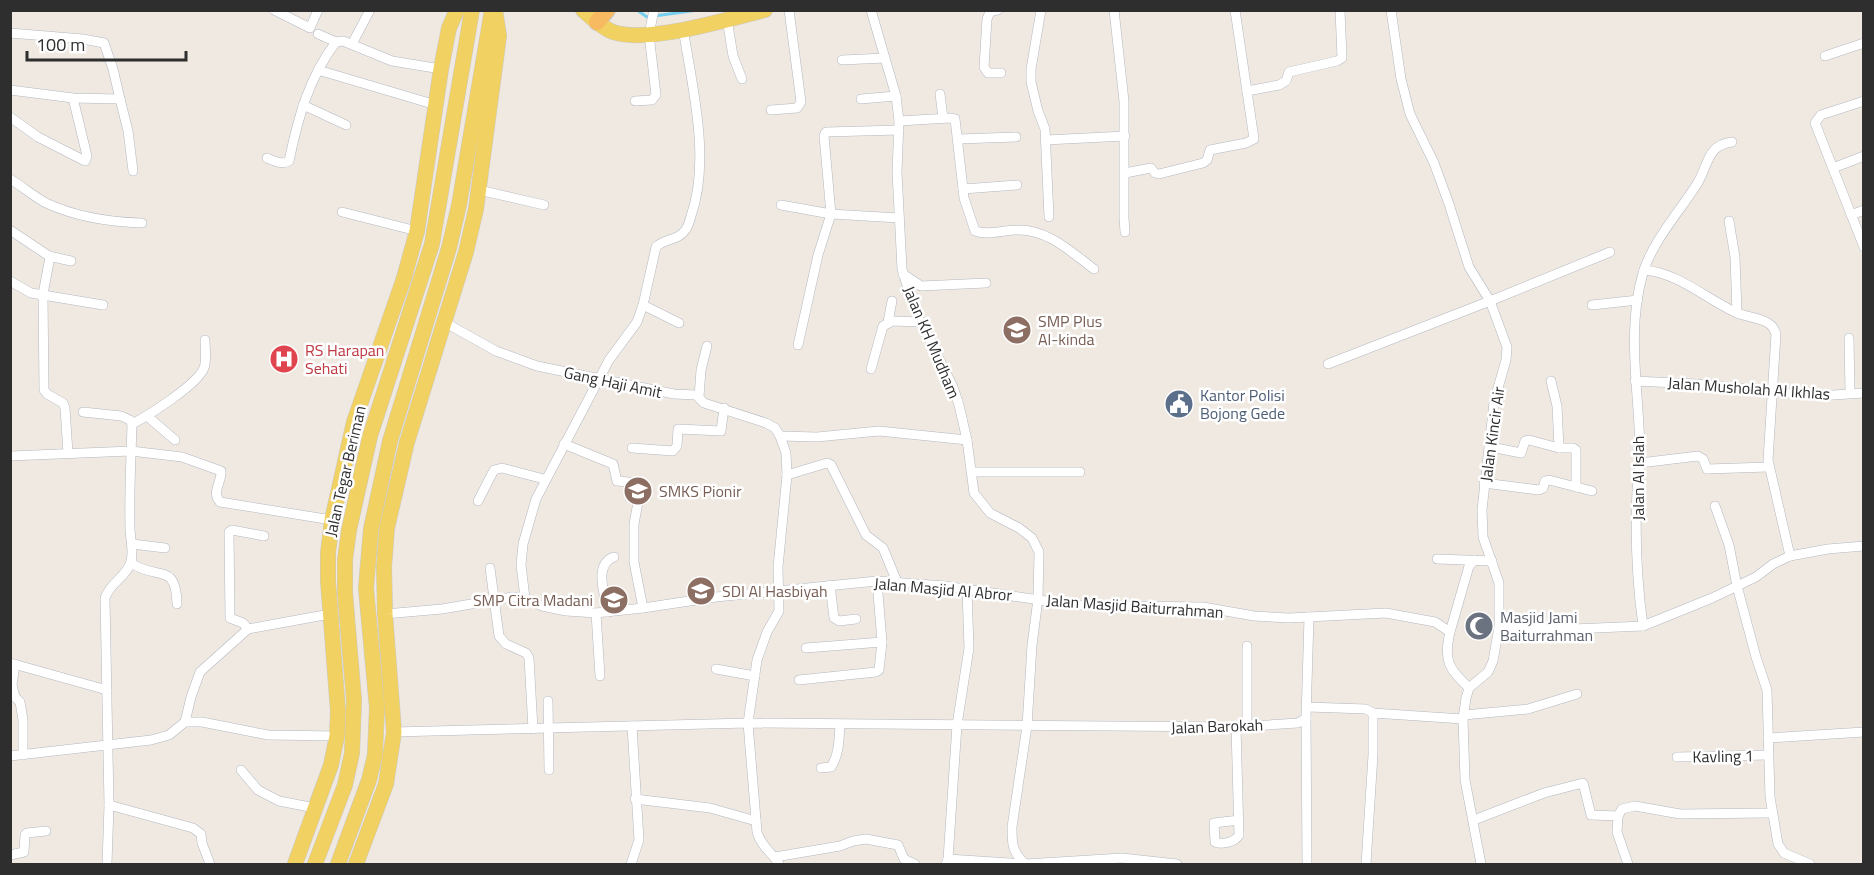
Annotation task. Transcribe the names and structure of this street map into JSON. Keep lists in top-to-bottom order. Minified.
{"streets":{"main road":["Jalan Tegar Beriman"],"street":["Jalan KH Mudham","Gang Haji Amit","Jalan Musholah Al Ikhlas","Jalan Kincir Air","Jalan Al Islah","Jalan Masjid Al Abror","Jalan Masjid Baiturrahman","Jalan Barokah","Kavling 1"]},"crossings":[["Jalan KH Mudham","Jalan Masjid Al Abror"],["Jalan KH Mudham","Jalan Masjid Baiturrahman"],["Jalan Musholah Al Ikhlas","Jalan Al Islah"],["Jalan Masjid Al Abror","Jalan Masjid Baiturrahman"]],"places":{"school or university":["SMP Plus Al-kinda","SMKS Pionir","SDI Al Hasbiyah","SMP Citra Madani"],"hospital":["RS Harapan Sehati"],"public building":["Kantor Polisi Bojong Gede"],"mosque":["Masjid Jami Baiturrahman"]},"scale_bar":"100 m"}
